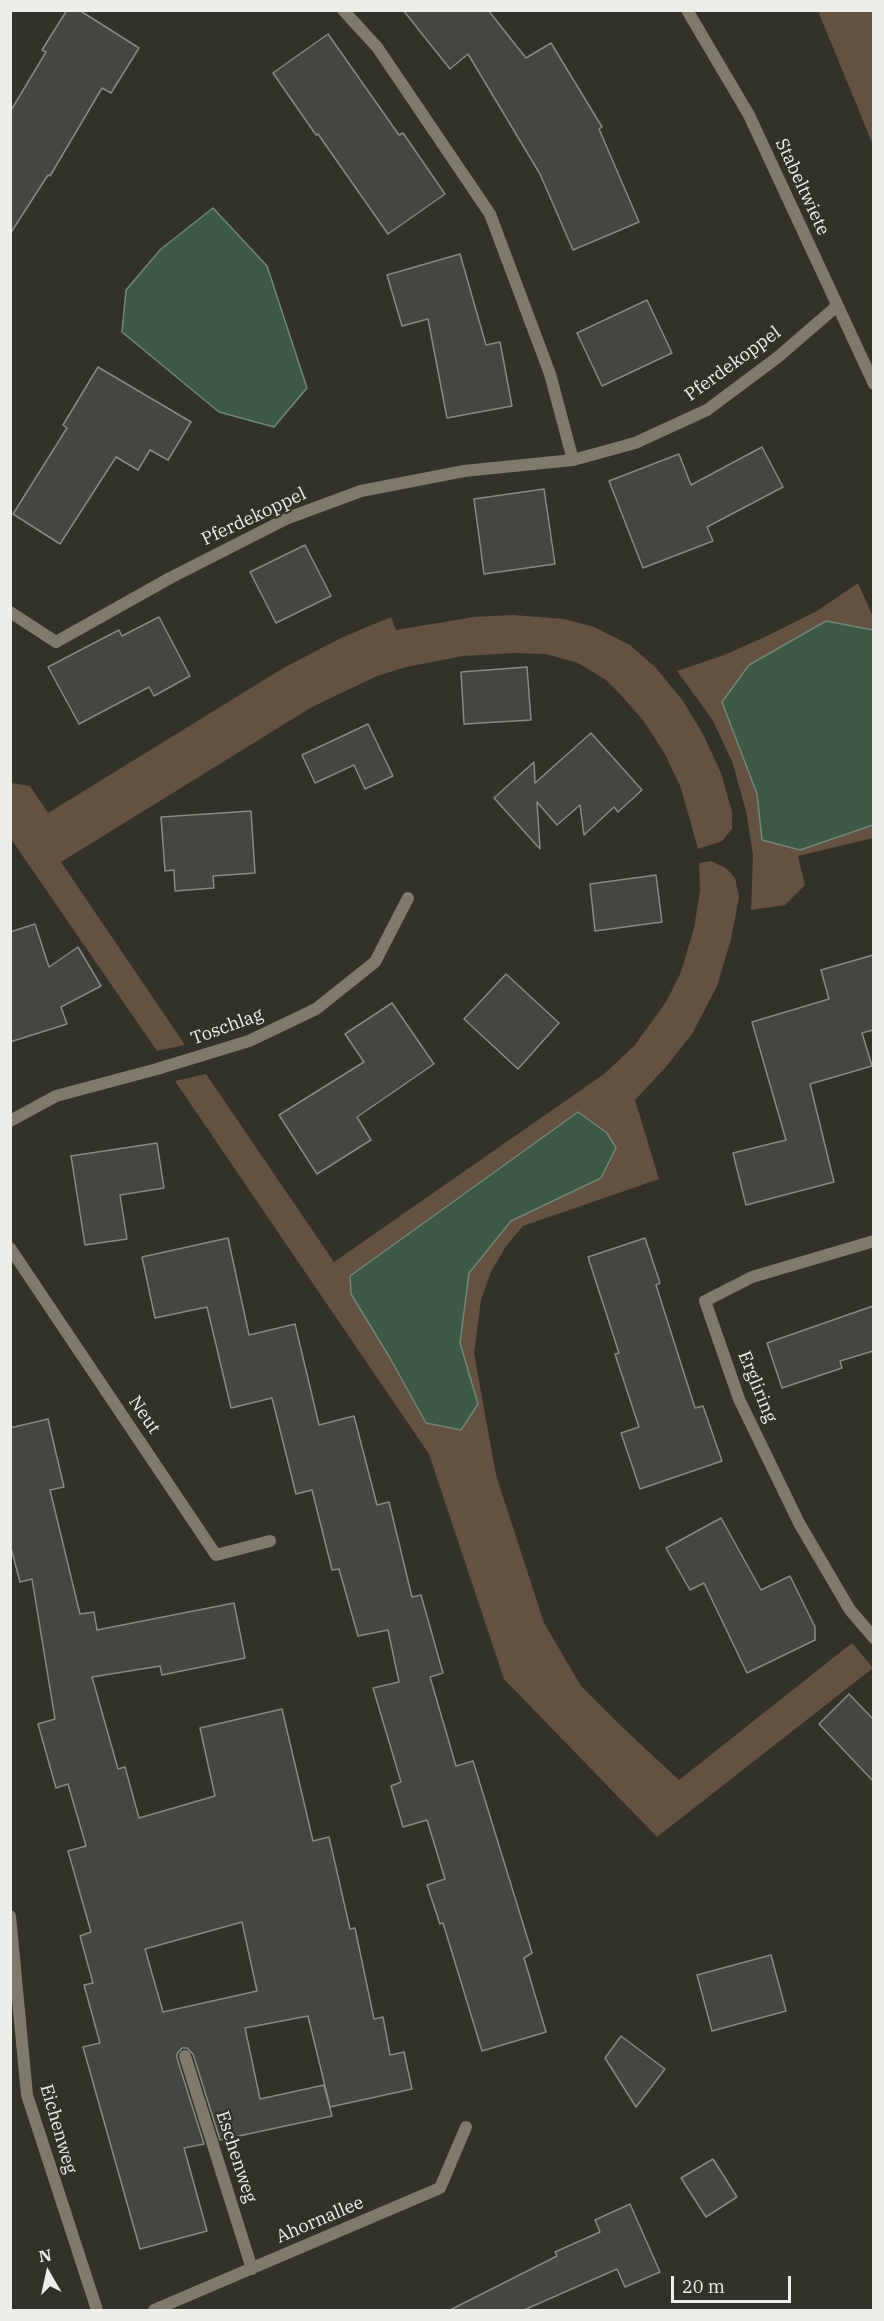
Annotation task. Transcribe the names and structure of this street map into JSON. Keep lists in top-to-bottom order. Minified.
{"streets":{"street":["Stabeltwiete","Pferdekoppel","Toschlag","Ergliring","Neut","Eichenweg","Eschenweg","Ahornallee"]},"crossings":[["Stabeltwiete","Pferdekoppel"],["Eschenweg","Ahornallee"]],"scale_bar":"20 m","north":"top"}
